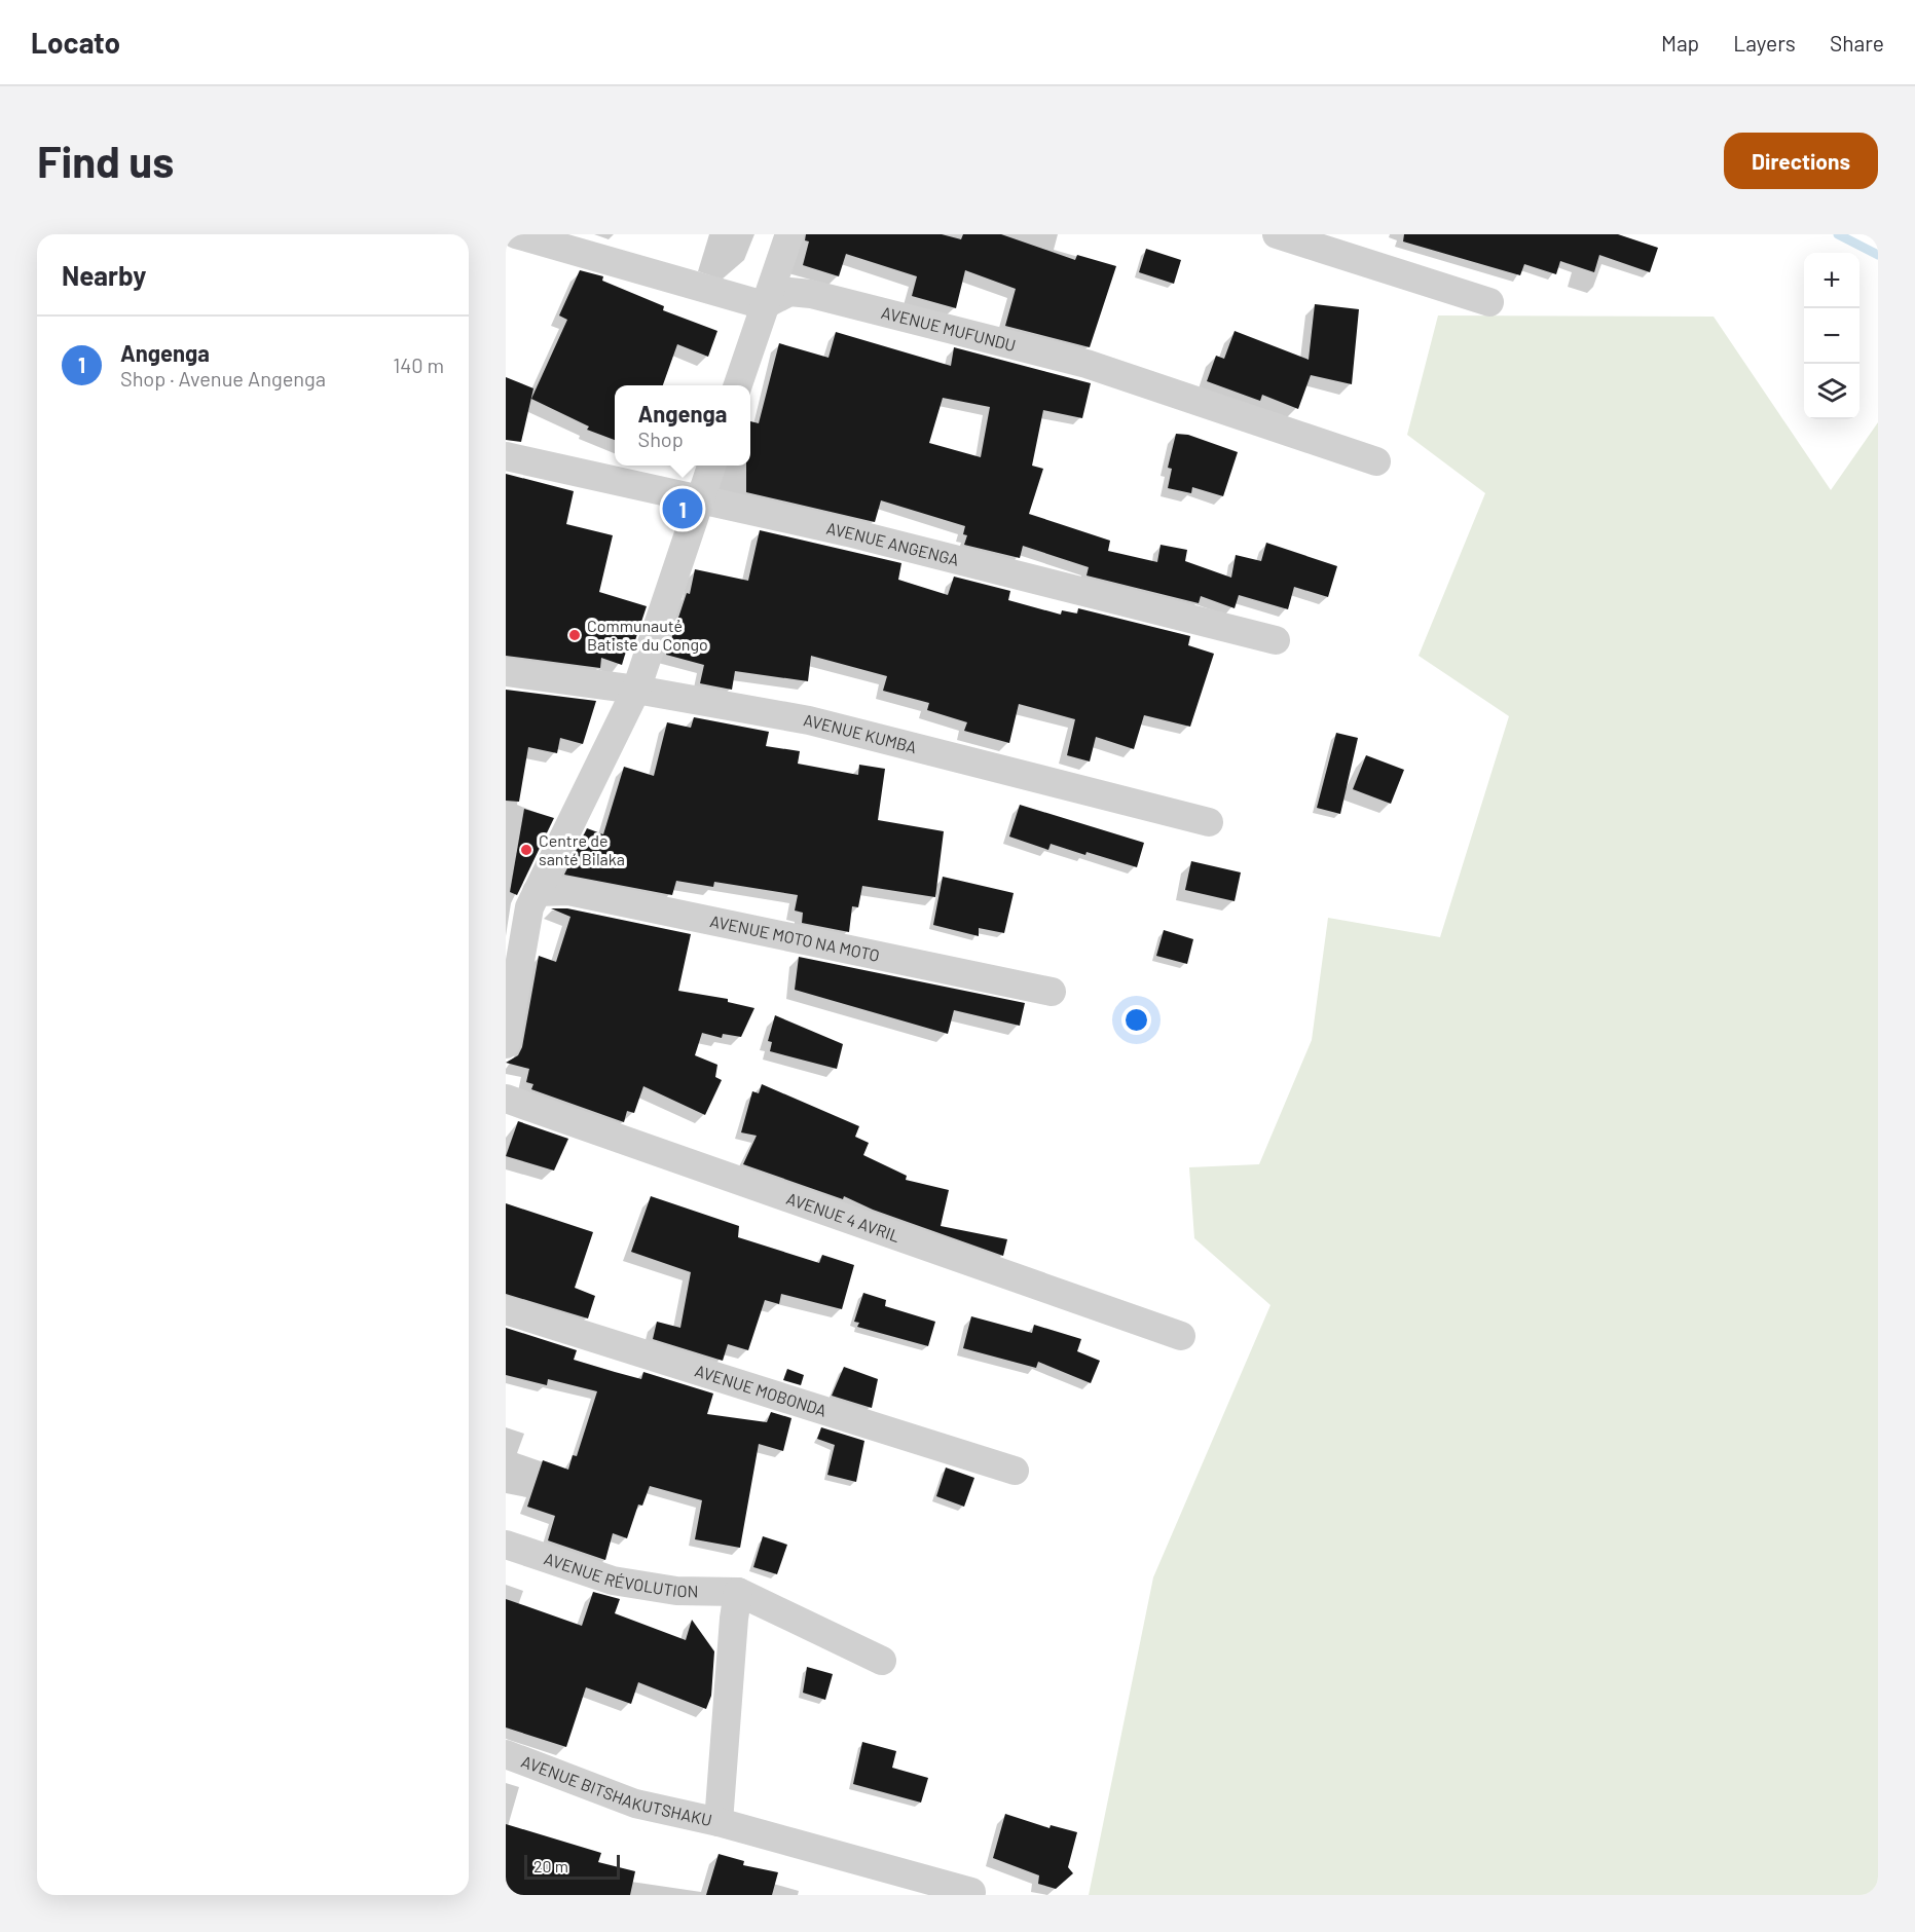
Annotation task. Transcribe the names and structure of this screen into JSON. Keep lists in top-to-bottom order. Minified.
{"streets":{"street":["AVENUE MUFUNDU","AVENUE ANGENGA","AVENUE KUMBA","AVENUE MOTO NA MOTO","AVENUE 4 AVRIL","AVENUE MOBONDA","AVENUE RÉVOLUTION","AVENUE BITSHAKUTSHAKU"]},"crossings":[["AVENUE RÉVOLUTION","AVENUE BITSHAKUTSHAKU"]],"places":["Communauté Batiste du Congo","Centre de santé Bilaka"],"scale_bar":"20 m","page":{"header":"Locato","nav":["Map","Layers","Share"],"buttons":"Directions","title":"Find us","heading":"Nearby","map_buttons":["+","−"],"list":[{"mark":"1","name":"Angenga","note":"Shop · Avenue Angenga","value":"140 m"}],"popup":["Angenga","Shop"],"pins":"1","scale":"20 m"}}
